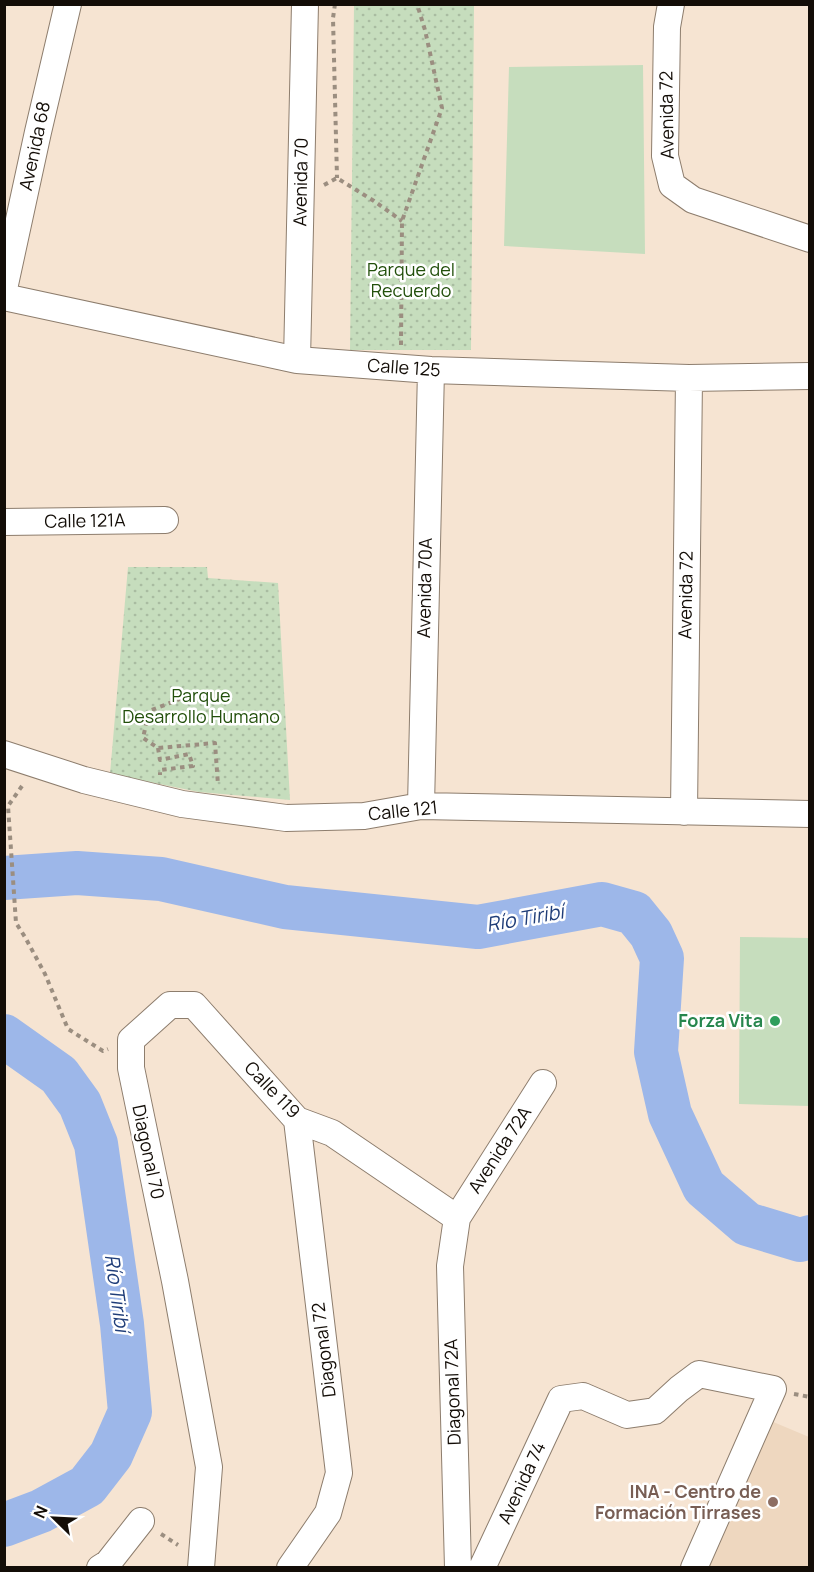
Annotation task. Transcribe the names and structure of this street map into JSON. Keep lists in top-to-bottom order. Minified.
{"streets":{"street":["Avenida 72","Avenida 68","Avenida 70","Calle 125","Calle 121A","Avenida 70A","Calle 121","Calle 119","Avenida 72A","Diagonal 70","Diagonal 72","Diagonal 72A","Avenida 74"]},"crossings":[["Avenida 72","Calle 125"],["Avenida 72","Calle 121"],["Avenida 70","Calle 125"],["Calle 125","Avenida 70A"],["Avenida 70A","Calle 121"],["Calle 119","Avenida 72A"],["Calle 119","Diagonal 70"],["Calle 119","Diagonal 72"],["Calle 119","Diagonal 72A"],["Avenida 72A","Diagonal 72A"]],"water":["Río Tiribí"],"parks":["Parque del Recuerdo","Parque Desarrollo Humano"],"places":["Forza Vita","INA - Centro de Formación Tirrases"],"north":"top left"}
